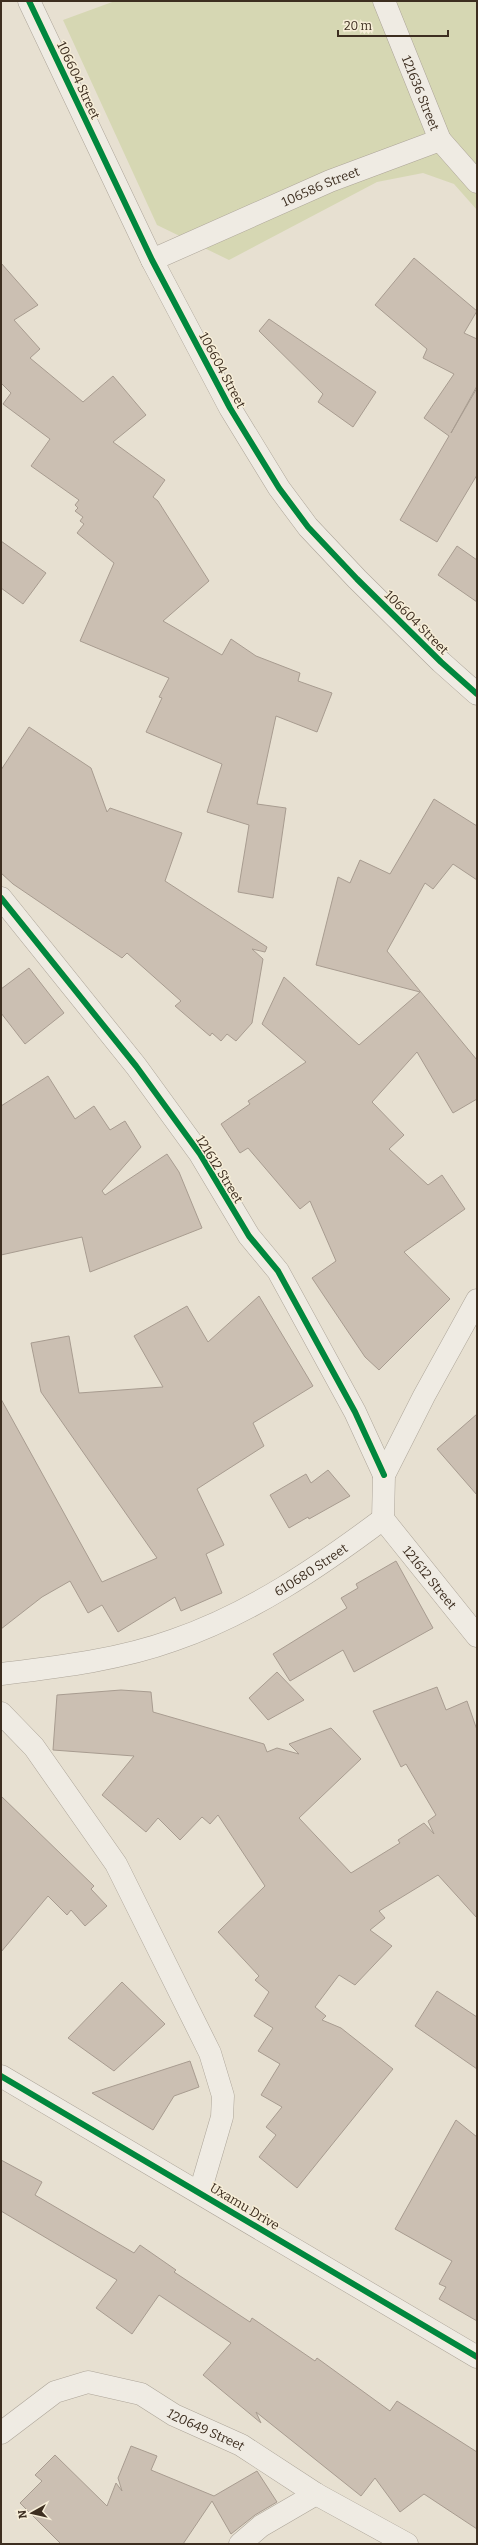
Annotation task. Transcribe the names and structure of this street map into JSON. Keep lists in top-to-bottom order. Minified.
{"streets":{"street":["106604 Street","121636 Street","106586 Street","121612 Street","610680 Street","Uxamu Drive","120649 Street"]},"crossings":[["106604 Street","106586 Street"],["121636 Street","106586 Street"],["121612 Street","610680 Street"]],"scale_bar":"20 m","north":"left"}
